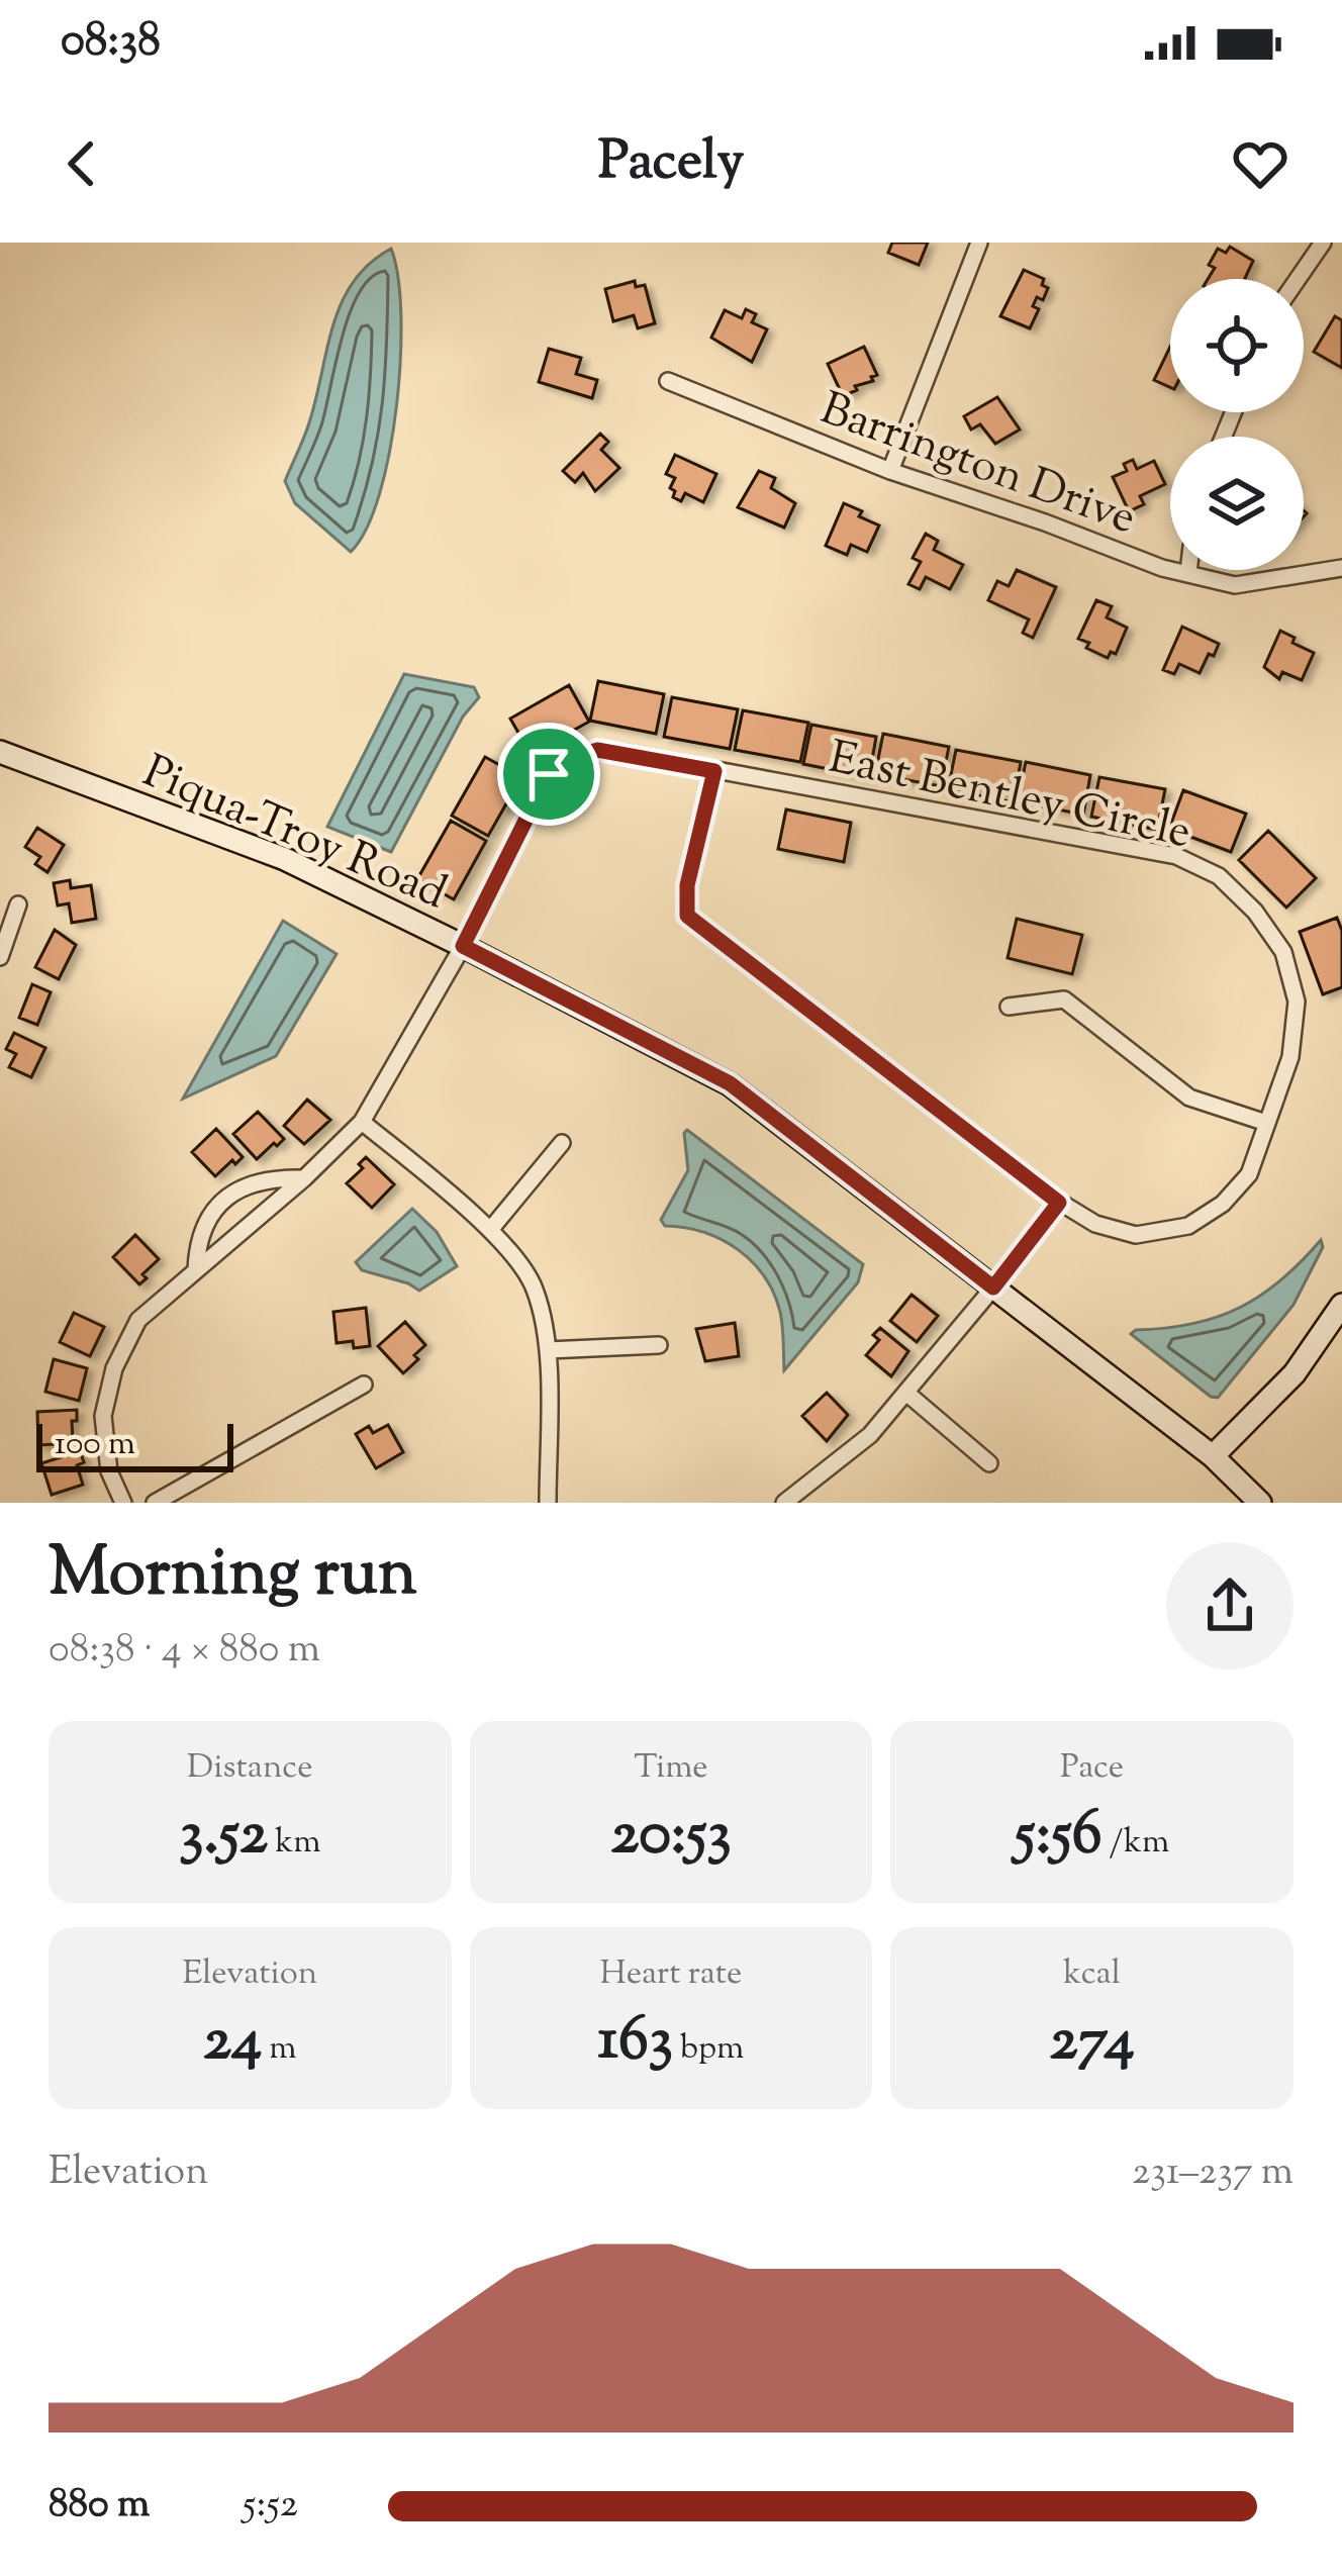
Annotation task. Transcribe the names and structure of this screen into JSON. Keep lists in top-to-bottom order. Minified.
{"streets":{"street":["Barrington Drive","East Bentley Circle","Piqua-Troy Road"]},"crossings":[["East Bentley Circle","Piqua-Troy Road"]],"scale_bar":"100 m","page":{"status":"08:38","header":"Pacely","scale":"100 m","heading":["Morning run","08:38 · 4 × 880 m"],"stats":[["Distance","3.52 km"],["Time","20:53"],["Pace","5:56 /km"],["Elevation","24 m"],["Heart rate","163 bpm"],["kcal","274"]],"chart":["Elevation","231–237 m"],"list":[{"name":"880 m","note":"5:52"}]}}
